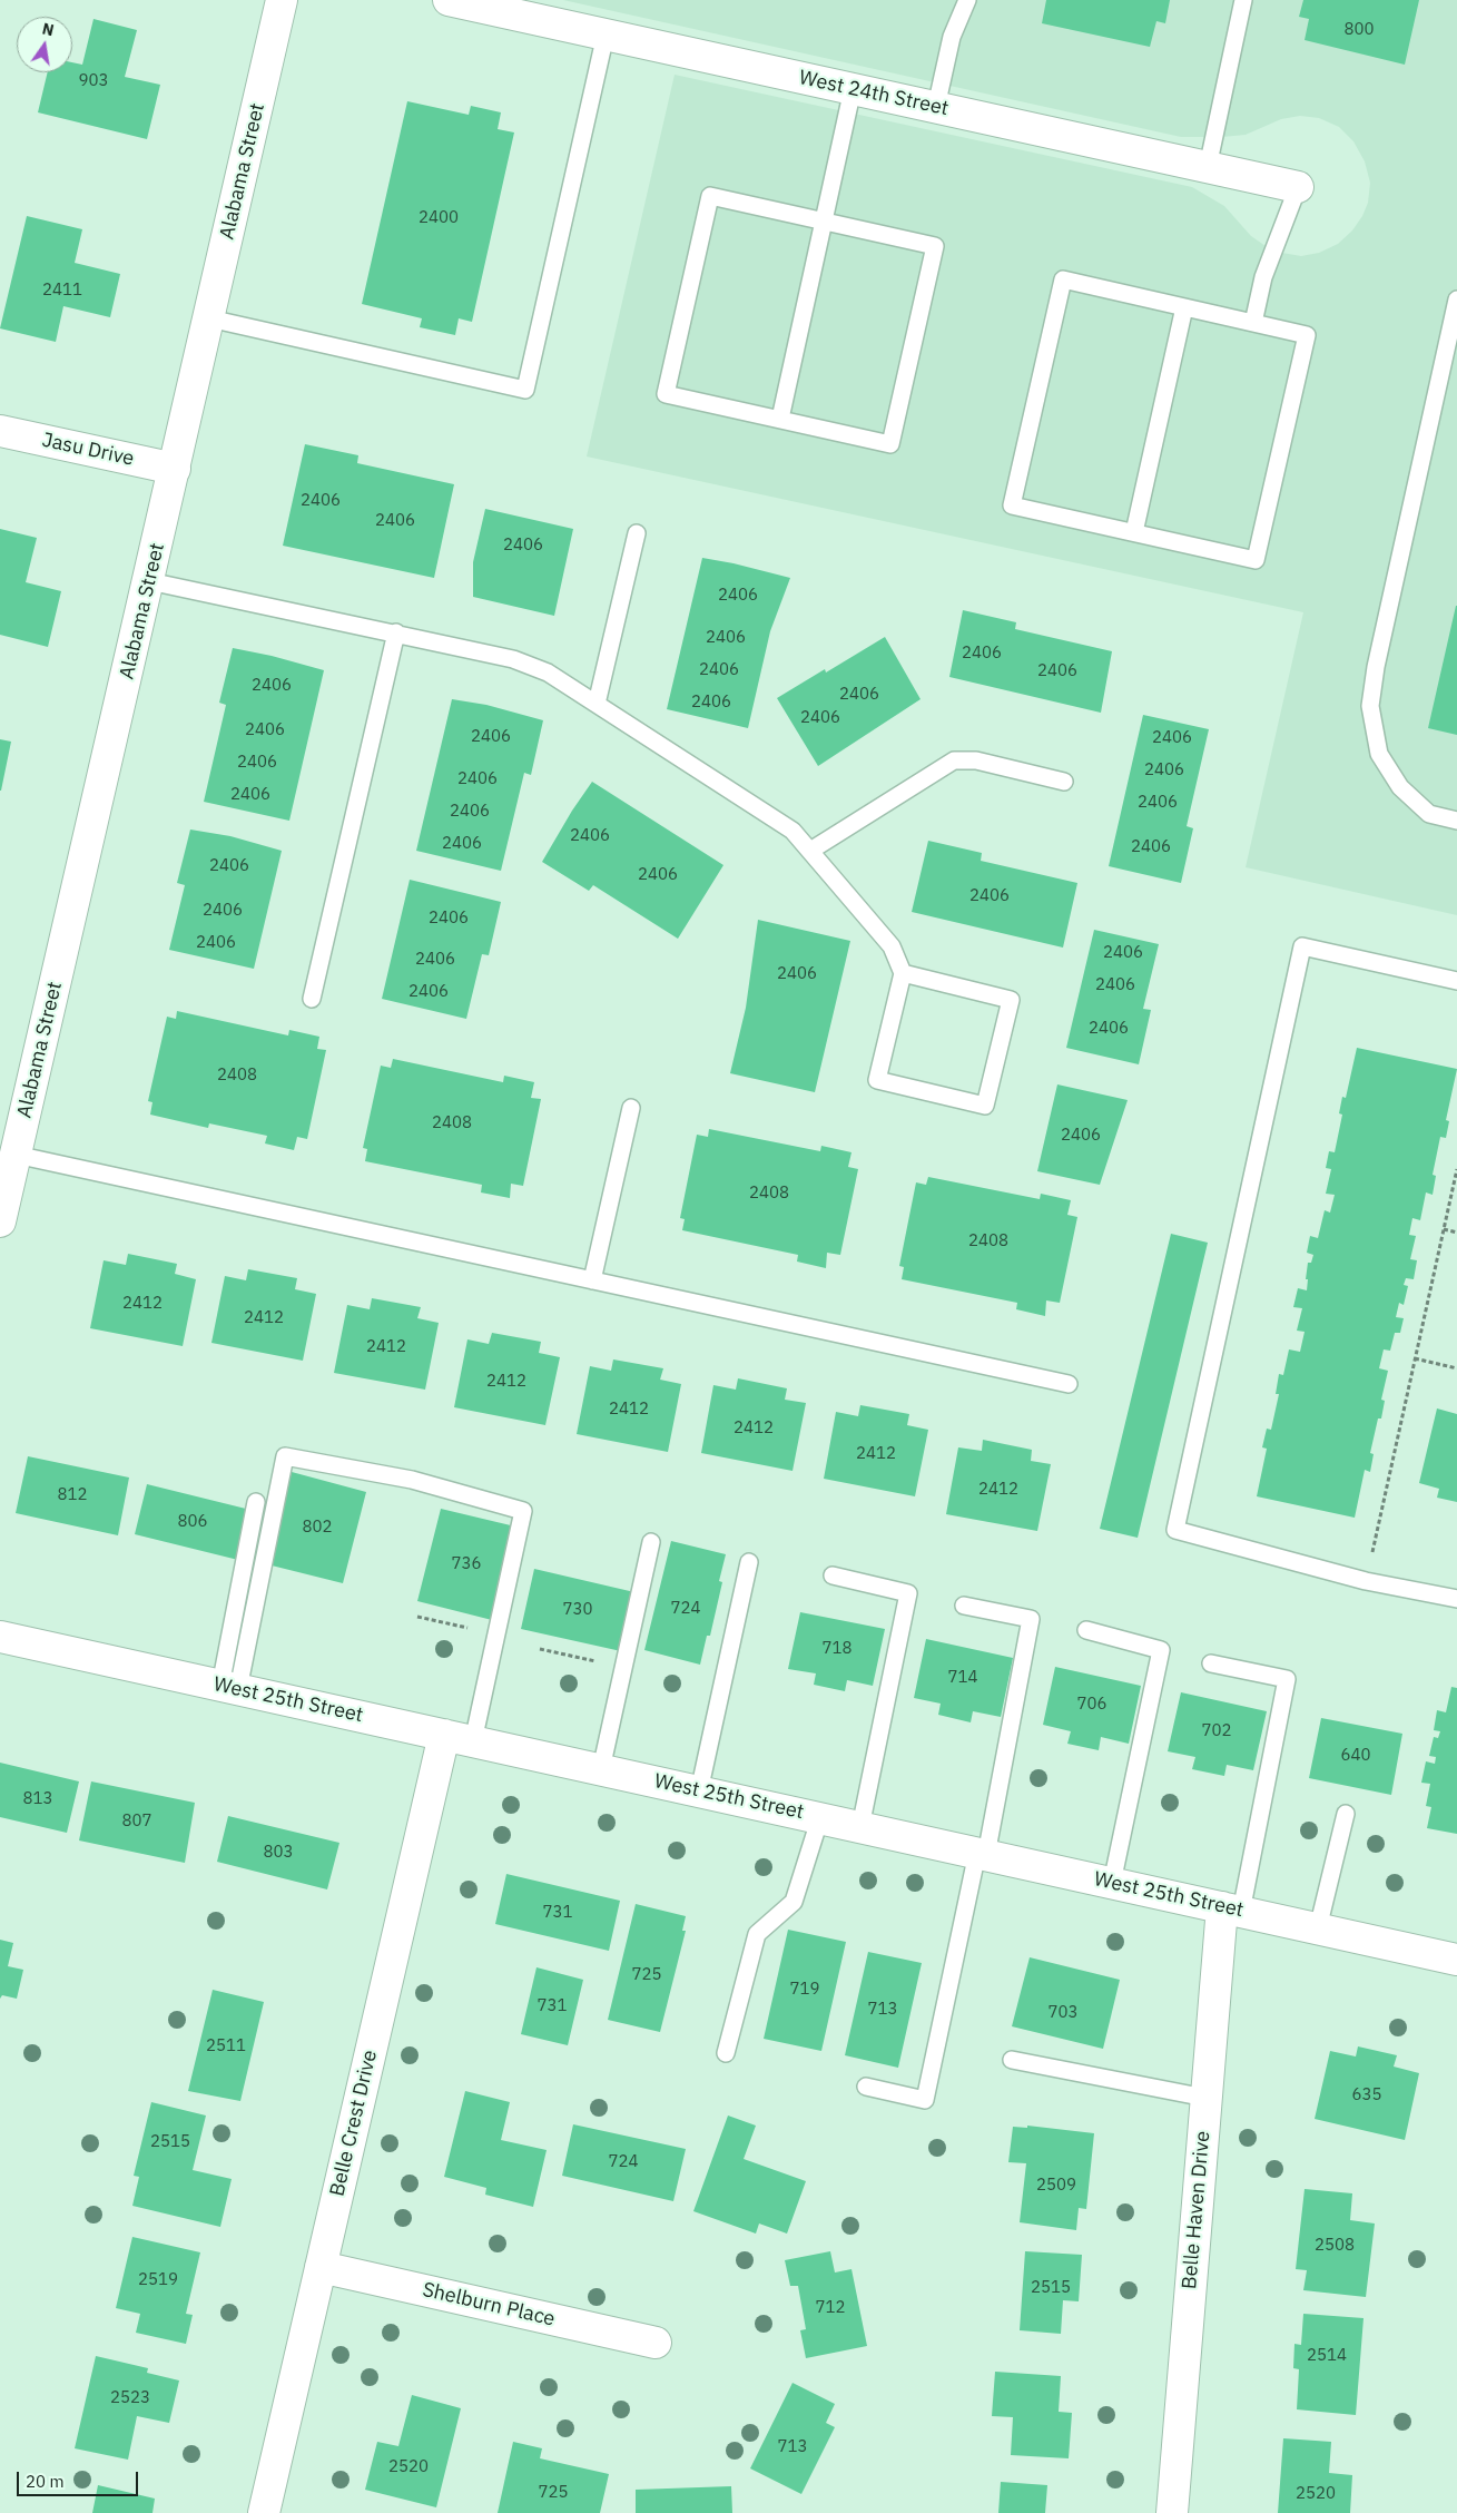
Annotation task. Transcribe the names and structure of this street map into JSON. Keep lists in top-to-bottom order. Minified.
{"streets":{"street":["West 24th Street","Alabama Street","Jasu Drive","West 25th Street","Belle Crest Drive","Belle Haven Drive","Shelburn Place"]},"crossings":[["Alabama Street","Jasu Drive"],["West 25th Street","Belle Crest Drive"],["West 25th Street","Belle Haven Drive"],["Belle Crest Drive","Shelburn Place"]],"house_numbers":["800","903","2400","2411","2406","2406","2406","2406","2406","2406","2406","2406","2406","2406","2406","2406","2406","2406","2406","2406","2406","2406","2406","2406","2406","2406","2406","2406","2406","2406","2406","2406","2406","2406","2406","2406","2406","2406","2406","2406","2408","2408","2406","2408","2408","2412","2412","2412","2412","2412","2412","2412","2412","812","806","802","736","724","730","718","714","706","702","640","813","807","803","731","725","719","731","713","703","2511","635","2515","724","2509","2508","2519","2515","712","2514","2523","713","2520","725","2520"],"scale_bar":"20 m","north":"top"}
